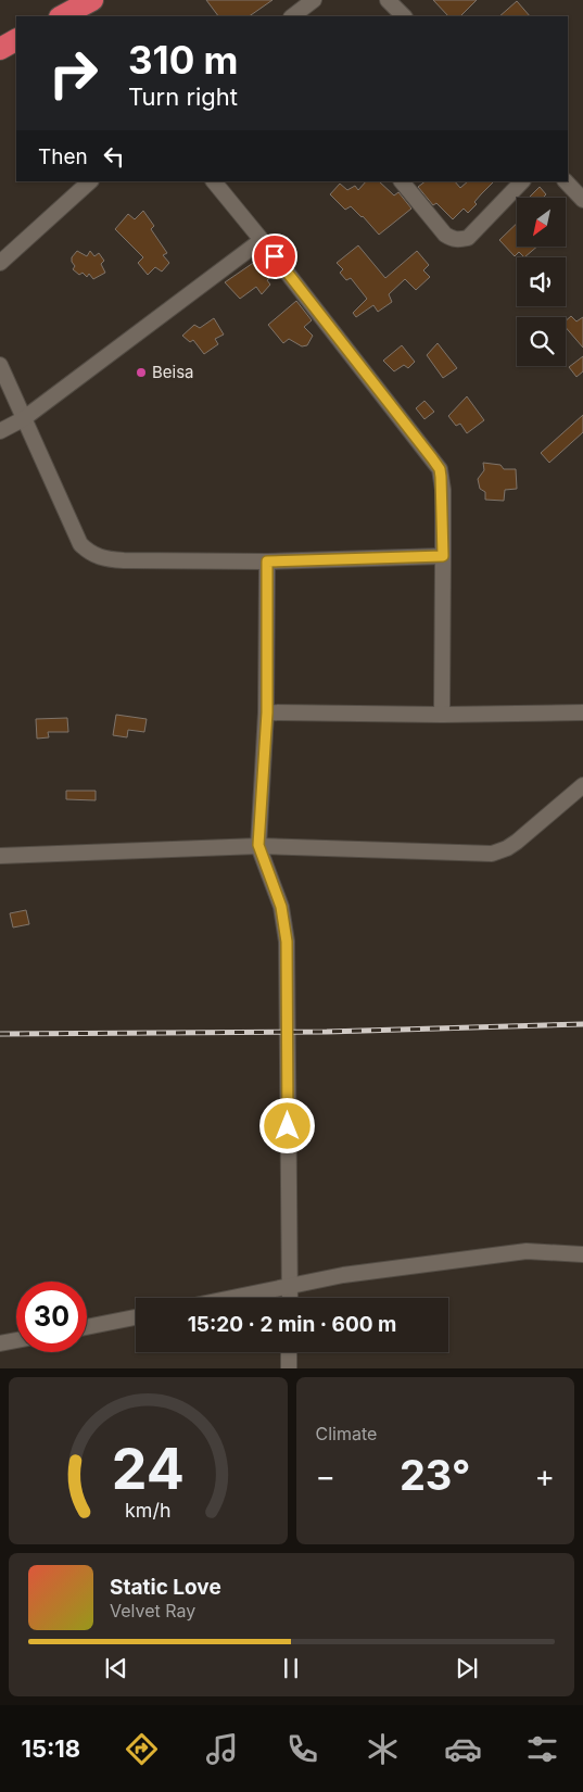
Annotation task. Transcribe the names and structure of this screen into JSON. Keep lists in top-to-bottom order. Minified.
{"places":["Beisa"],"north":"bottom left","page":{"turn":["310 m","Turn right"],"then":"Then","limit":"30","trip":"15:20 · 2 min · 600 m","tile":"Climate","heat":["−","23°","+"],"song":["Static Love","Velvet Ray"],"tabs":"15:18","gauge":["24","km/h"]}}
